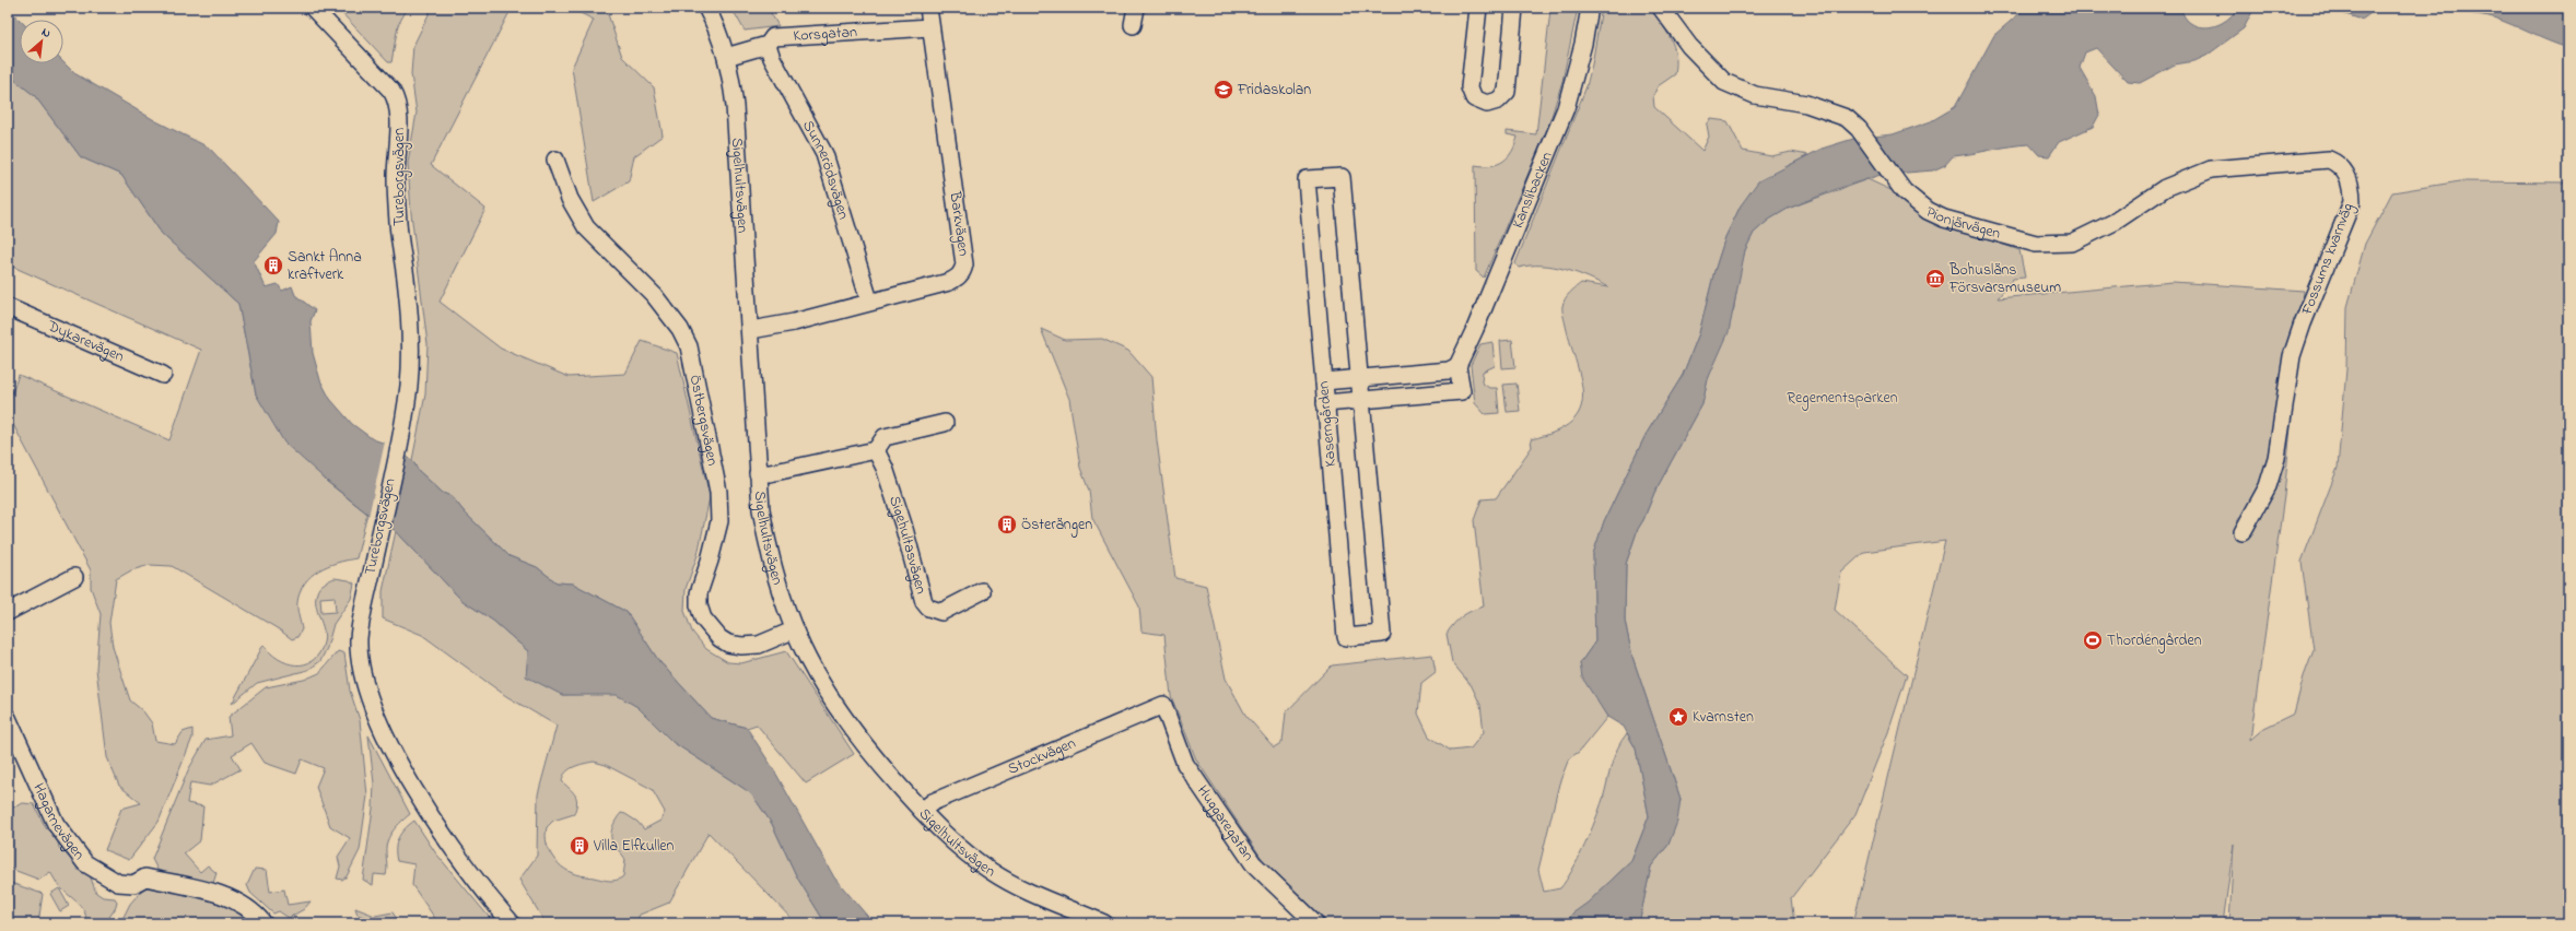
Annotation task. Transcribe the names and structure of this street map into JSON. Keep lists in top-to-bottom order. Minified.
{"streets":{"street":["Korsgatan","Sunnerödsvägen","Tureborgsvägen","Sigelhultsvägen","Kanslibacken","Pionjärvägen","Barkvägen","Fossums kvarnväg","Dykarevägen","Östbergsvägen","Kaserngården","Sigehultasvägen","Stockvägen","Hagarnevägen","Huggaregatan"]},"crossings":[["Korsgatan","Sunnerödsvägen"],["Korsgatan","Sigelhultsvägen"],["Korsgatan","Barkvägen"],["Sunnerödsvägen","Barkvägen"],["Sigelhultsvägen","Barkvägen"],["Sigelhultsvägen","Östbergsvägen"],["Sigelhultsvägen","Stockvägen"],["Pionjärvägen","Fossums kvarnväg"],["Stockvägen","Huggaregatan"]],"parks":["Regementsparken"],"places":{"school or university":["Fridaskolan"],"building":["Sankt Anna kraftverk","Österängen","Villa Elfkullen"],"museum":["Bohusläns Försvarsmuseum"],"sports":["Thordéngården"],"place":["Kvarnsten"]},"north":"top right"}
